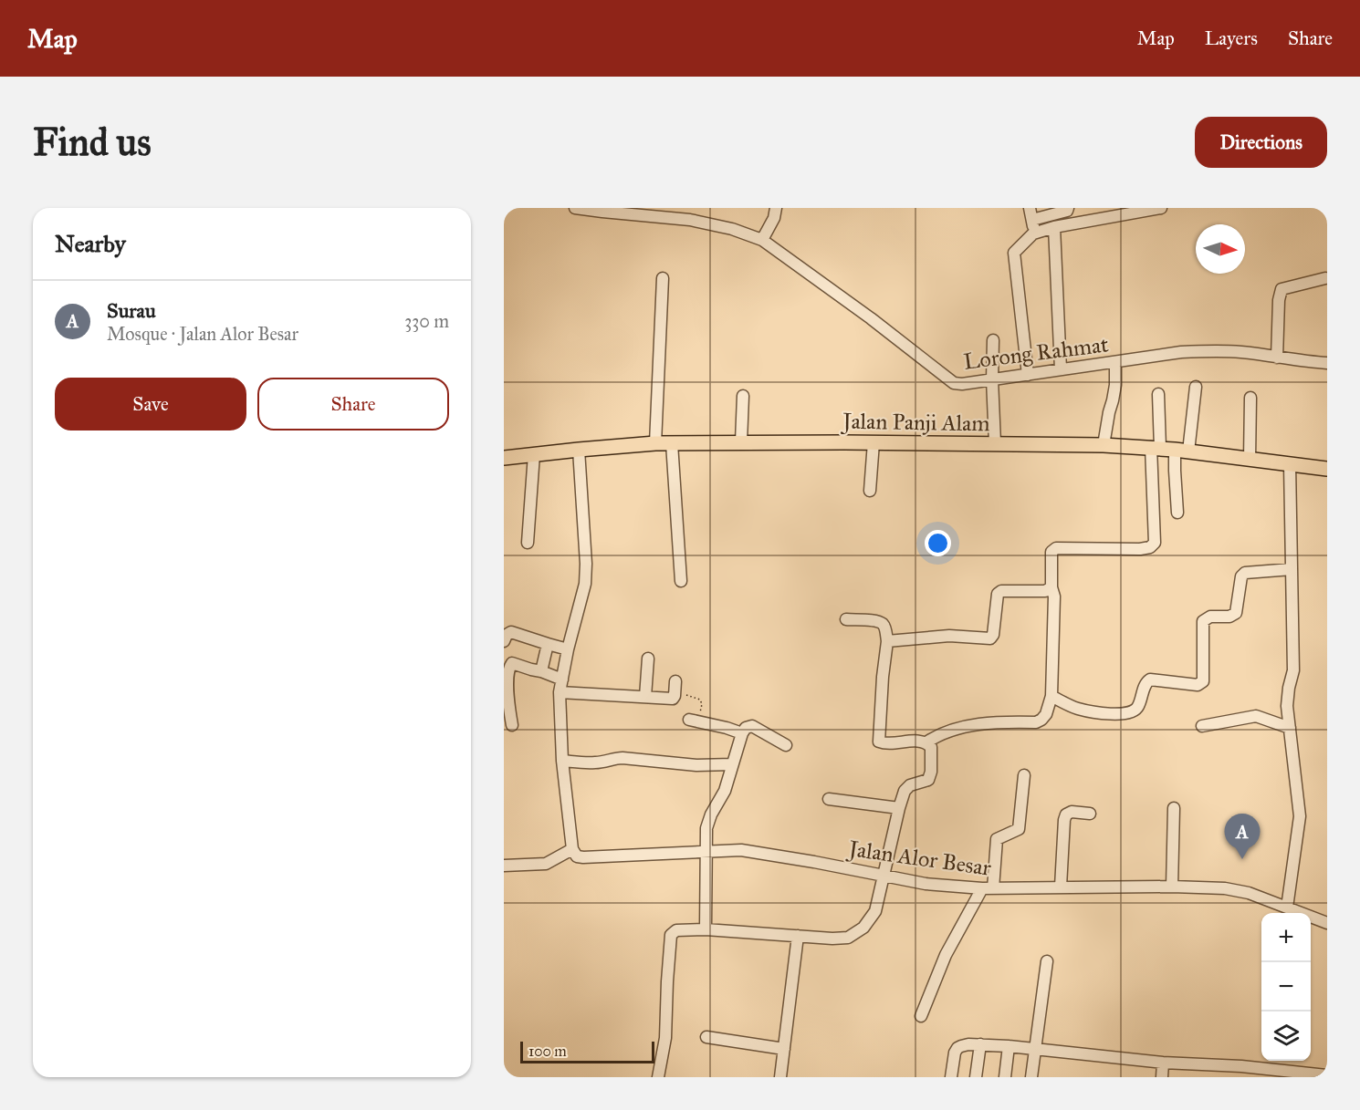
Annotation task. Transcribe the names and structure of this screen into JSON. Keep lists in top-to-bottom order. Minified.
{"streets":{"main road":["Jalan Panji Alam"],"street":["Lorong Rahmat","Jalan Alor Besar"]},"scale_bar":"100 m","north":"right","page":{"header":"Map","nav":["Map","Layers","Share"],"buttons":["Directions",["Save","Share"]],"title":"Find us","heading":"Nearby","list":[{"mark":"A","name":"Surau","note":"Mosque · Jalan Alor Besar","value":"330 m"}],"pins":"A","map_buttons":["+","−"],"scale":"100 m"}}
